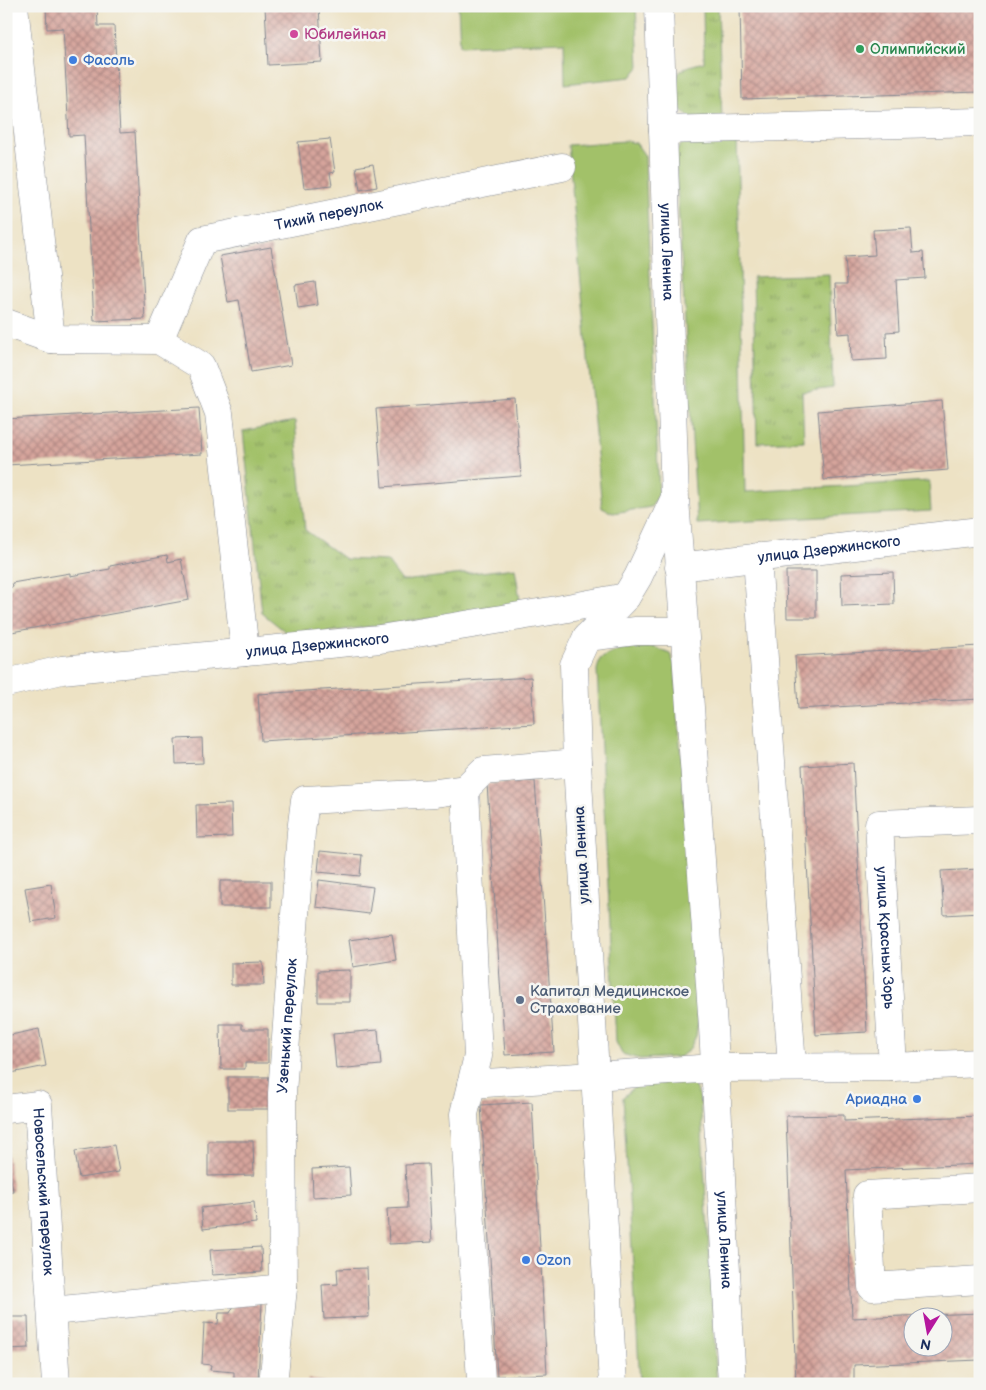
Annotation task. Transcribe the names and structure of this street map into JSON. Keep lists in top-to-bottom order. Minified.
{"streets":{"street":["Тихий переулок","улица Ленина","улица Дзержинского","улица Красных Зорь","Узенький переулок","Новосельский переулок"]},"crossings":[["улица Ленина","улица Дзержинского"]],"places":["Юбилейная","Олимпийский","Фасоль","Капитал Медицинское Страхование","Ариадна","Ozon"],"north":"bottom"}
